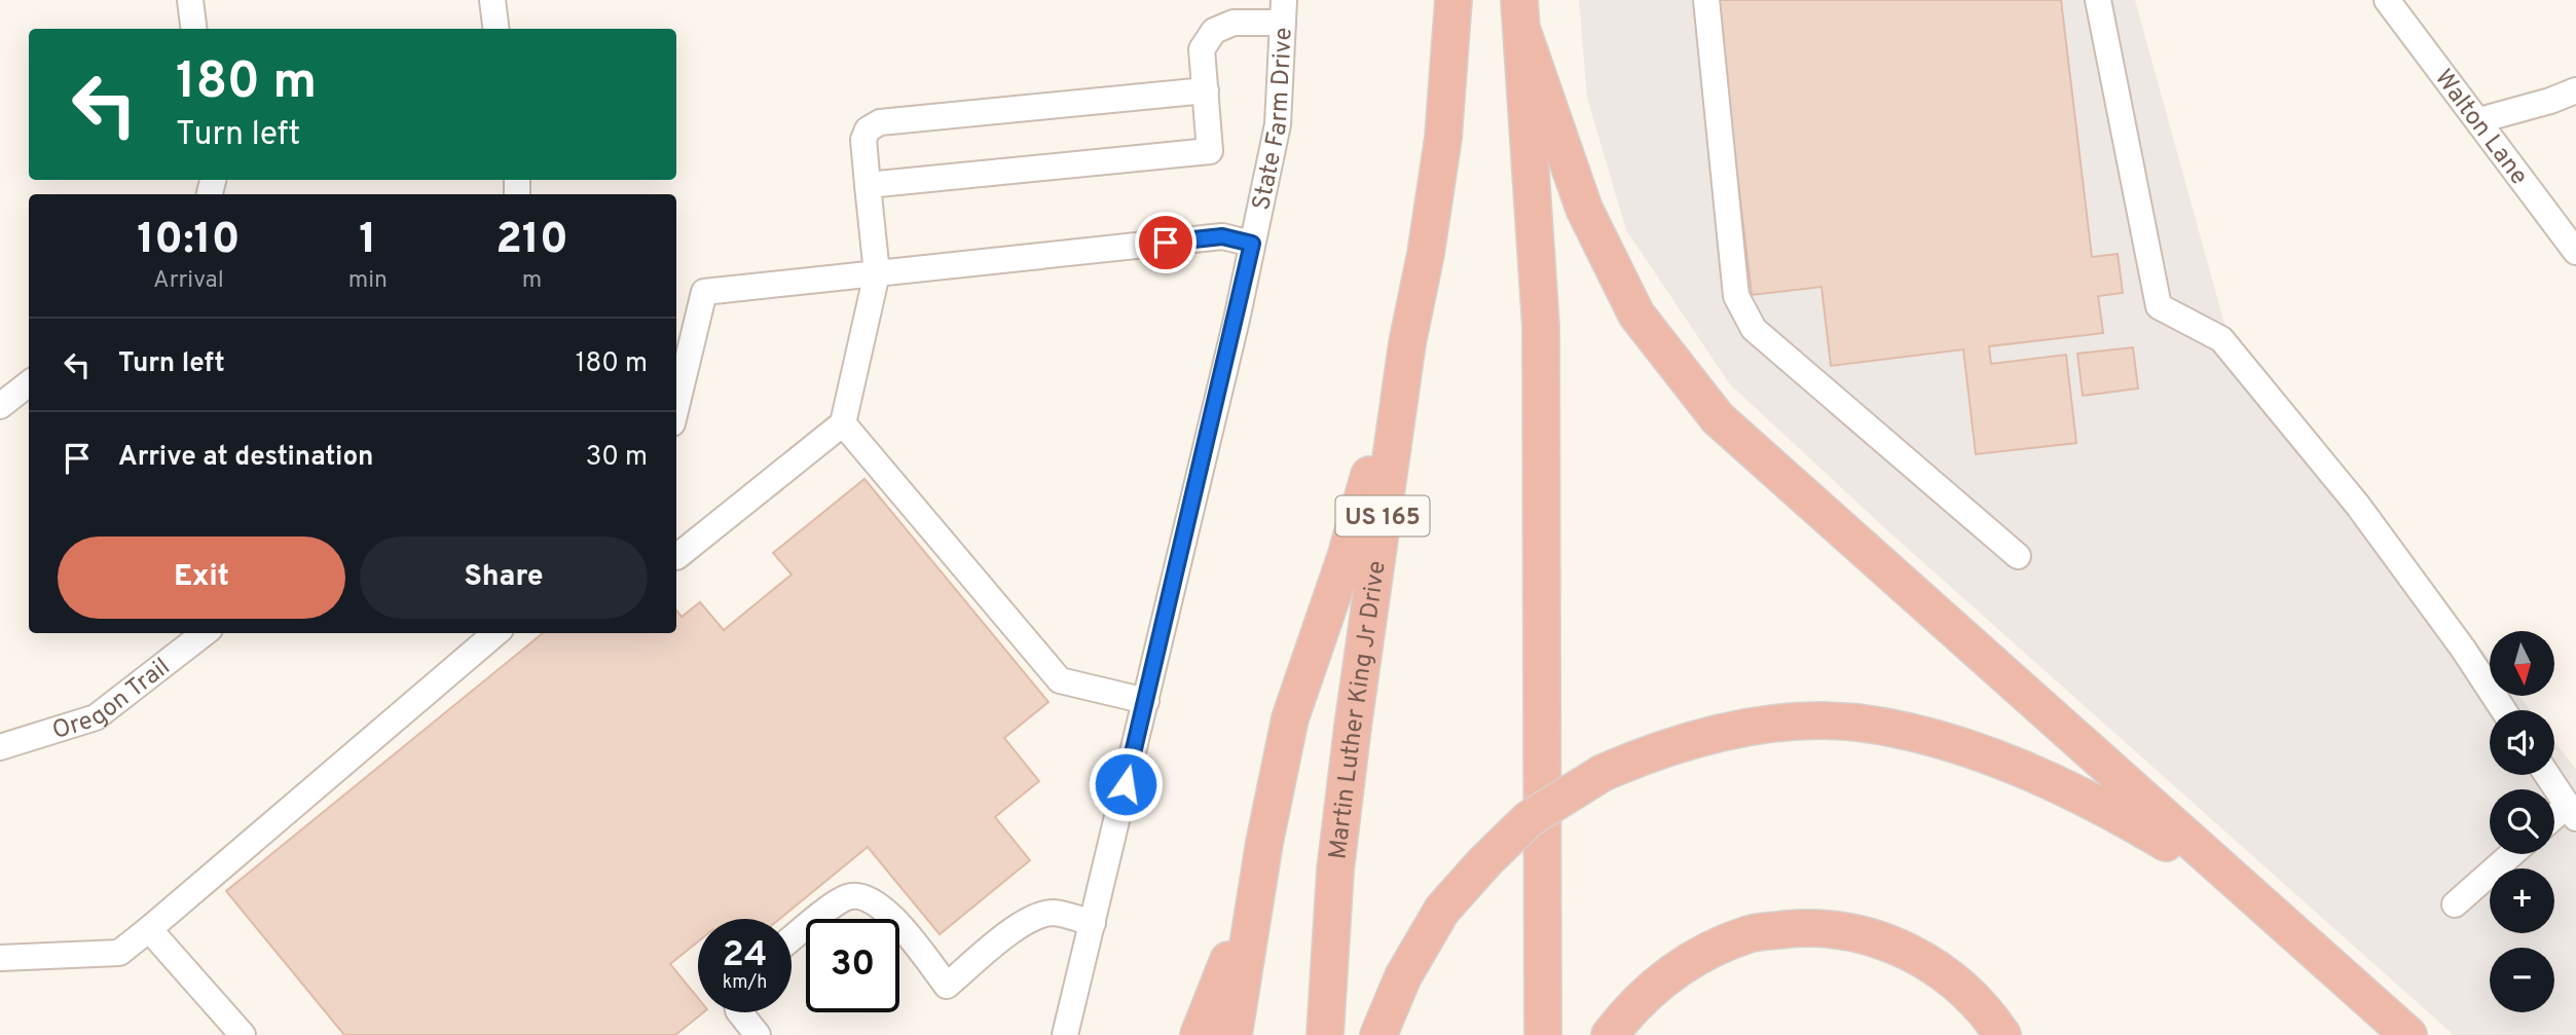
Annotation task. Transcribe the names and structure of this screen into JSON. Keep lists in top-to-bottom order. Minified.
{"streets":{"highway":["US 165","Martin Luther King Jr Drive"],"street":["State Farm Drive","Walton Lane","Oregon Trail"]},"north":"bottom","page":{"turn":["180 m","Turn left"],"eta":["10:10","Arrival","1","min","210","m"],"list":[{"name":"Turn left","value":"180 m"},{"name":"Arrive at destination","value":"30 m"}],"buttons":["Exit","Share"],"map_buttons":["+","−"],"speed":"24 km/h","limit":"30"}}
